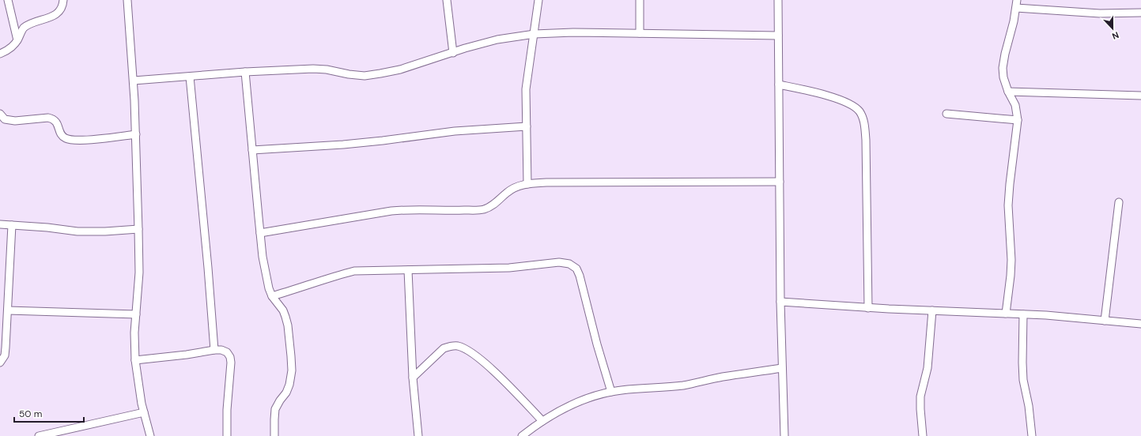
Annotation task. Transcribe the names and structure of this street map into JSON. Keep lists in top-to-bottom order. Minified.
{"scale_bar":"50 m","north":"bottom"}
